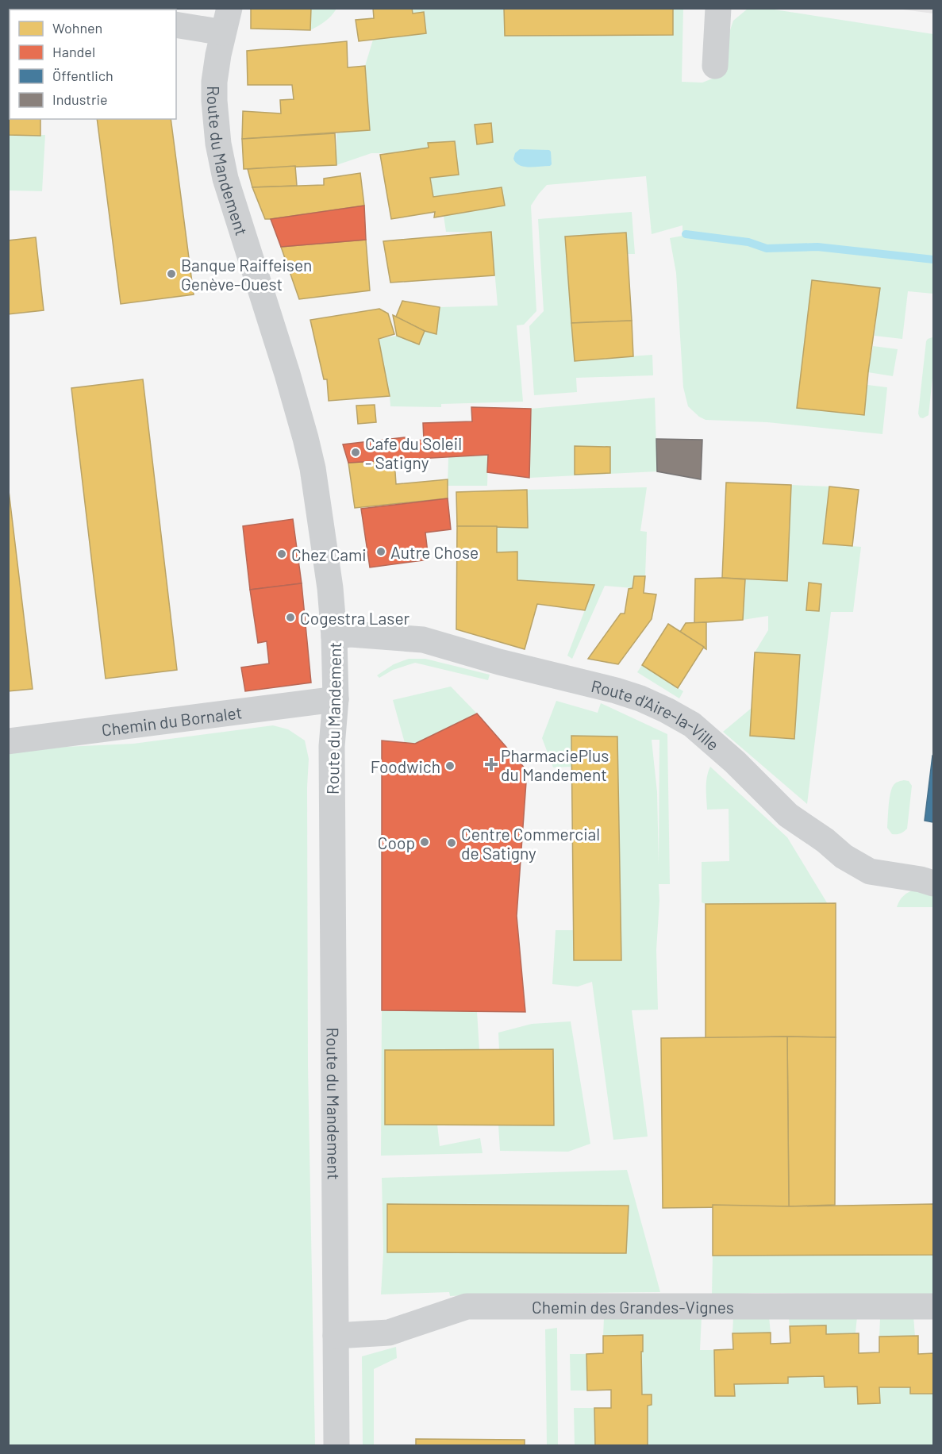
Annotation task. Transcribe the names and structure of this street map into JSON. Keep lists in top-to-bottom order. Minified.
{"streets":{"street":["Route du Mandement","Route d'Aire-la-Ville","Chemin du Bornalet","Chemin des Grandes-Vignes"]},"crossings":[["Route du Mandement","Route d'Aire-la-Ville"],["Route du Mandement","Chemin du Bornalet"],["Route du Mandement","Chemin des Grandes-Vignes"]],"places":{"other":["Banque Raiffeisen Genève-Ouest","Cafe du Soleil - Satigny","Autre Chose","Chez Cami","Cogestra Laser","Foodwich","Coop","Centre Commercial de Satigny"],"health":["PharmaciePlus du Mandement"]},"legend":["Wohnen","Handel","Öffentlich","Industrie"]}
